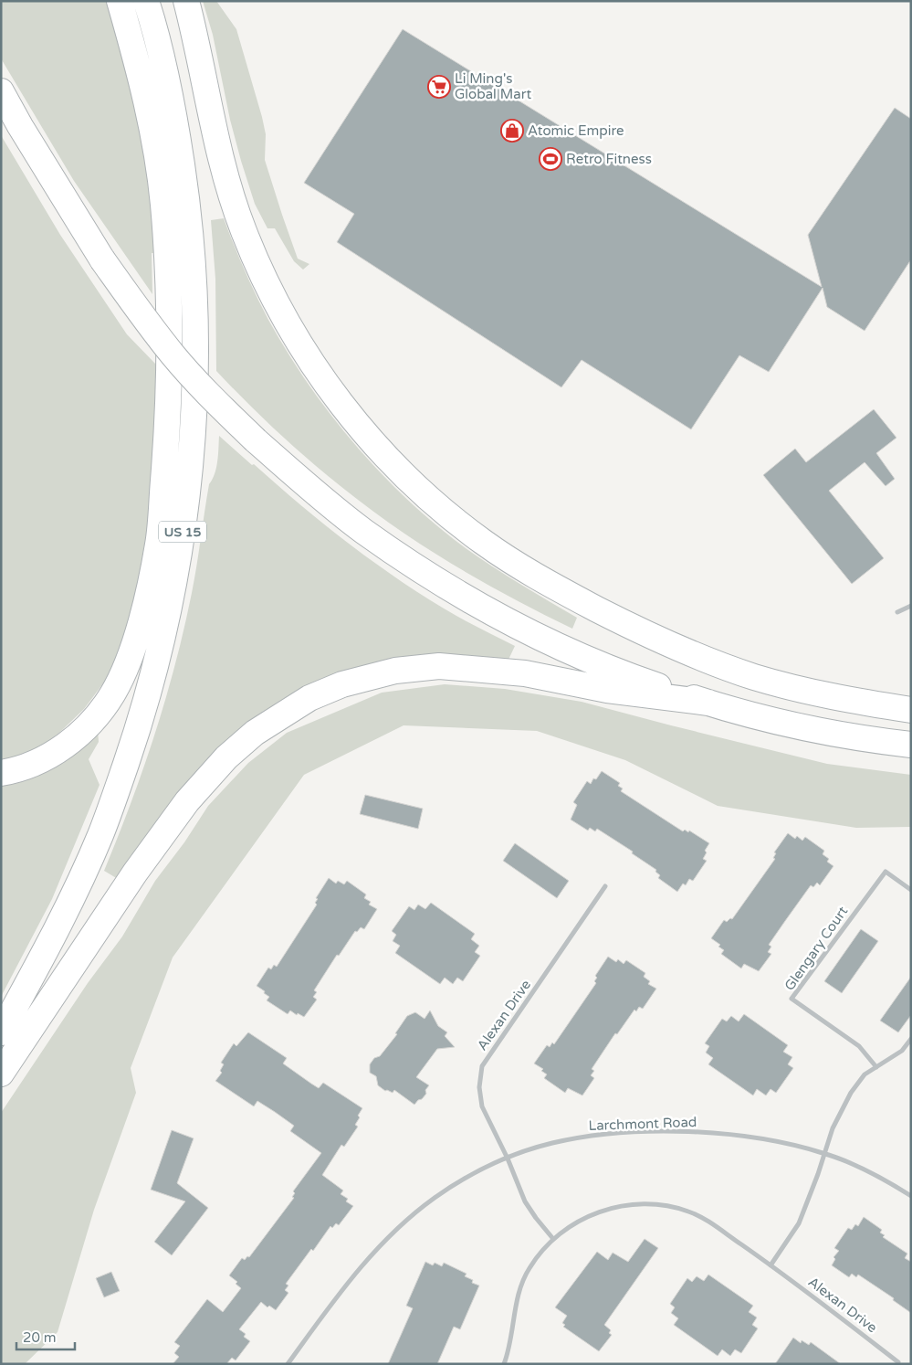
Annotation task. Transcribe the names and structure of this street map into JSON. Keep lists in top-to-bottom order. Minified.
{"streets":{"highway":["US 15"],"street":["Glengary Court","Alexan Drive","Larchmont Road"]},"crossings":[["Alexan Drive","Larchmont Road"]],"places":{"supermarket":["Li Ming's Global Mart"],"shop":["Atomic Empire"],"sports":["Retro Fitness"]},"scale_bar":"20 m"}
